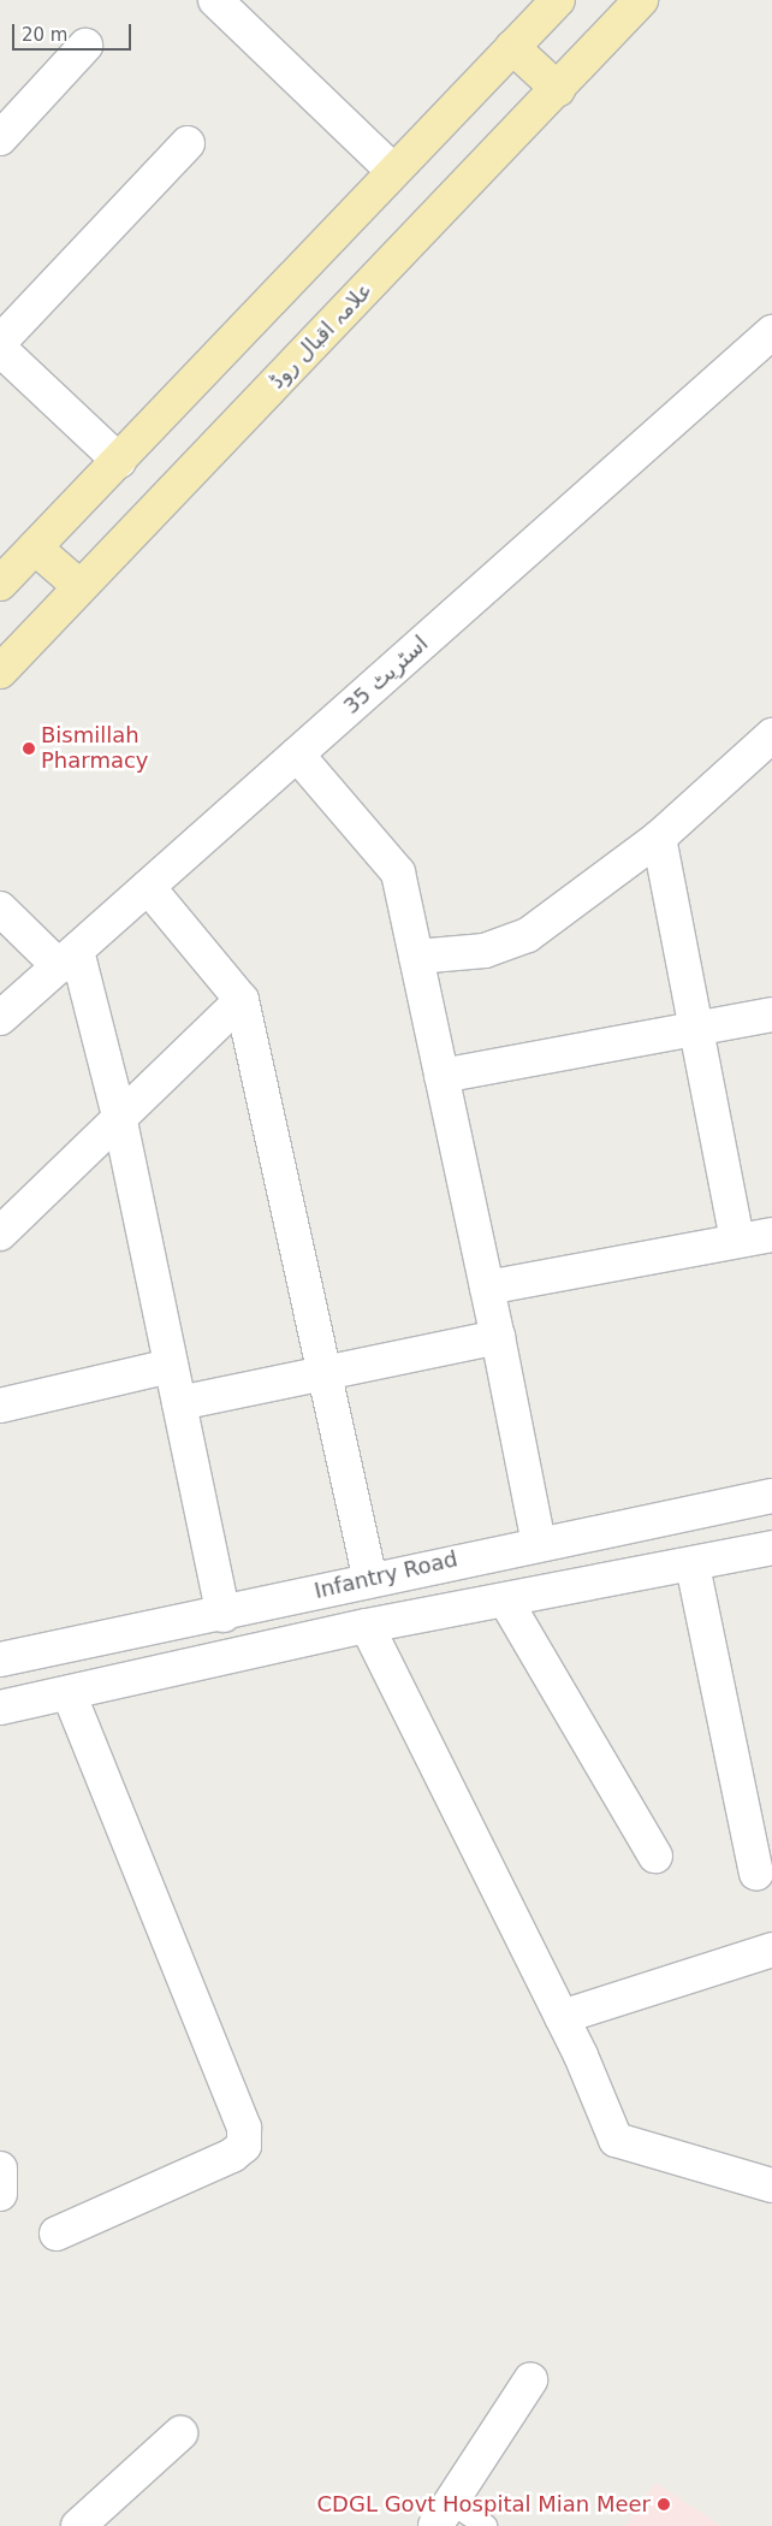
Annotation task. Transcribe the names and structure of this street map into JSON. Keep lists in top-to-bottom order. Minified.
{"streets":{"main road":["علامہ اقبال روڈ"],"street":["اسٹریٹ 35","Infantry Road"]},"places":["Bismillah Pharmacy","CDGL Govt Hospital Mian Meer"],"scale_bar":"20 m"}
